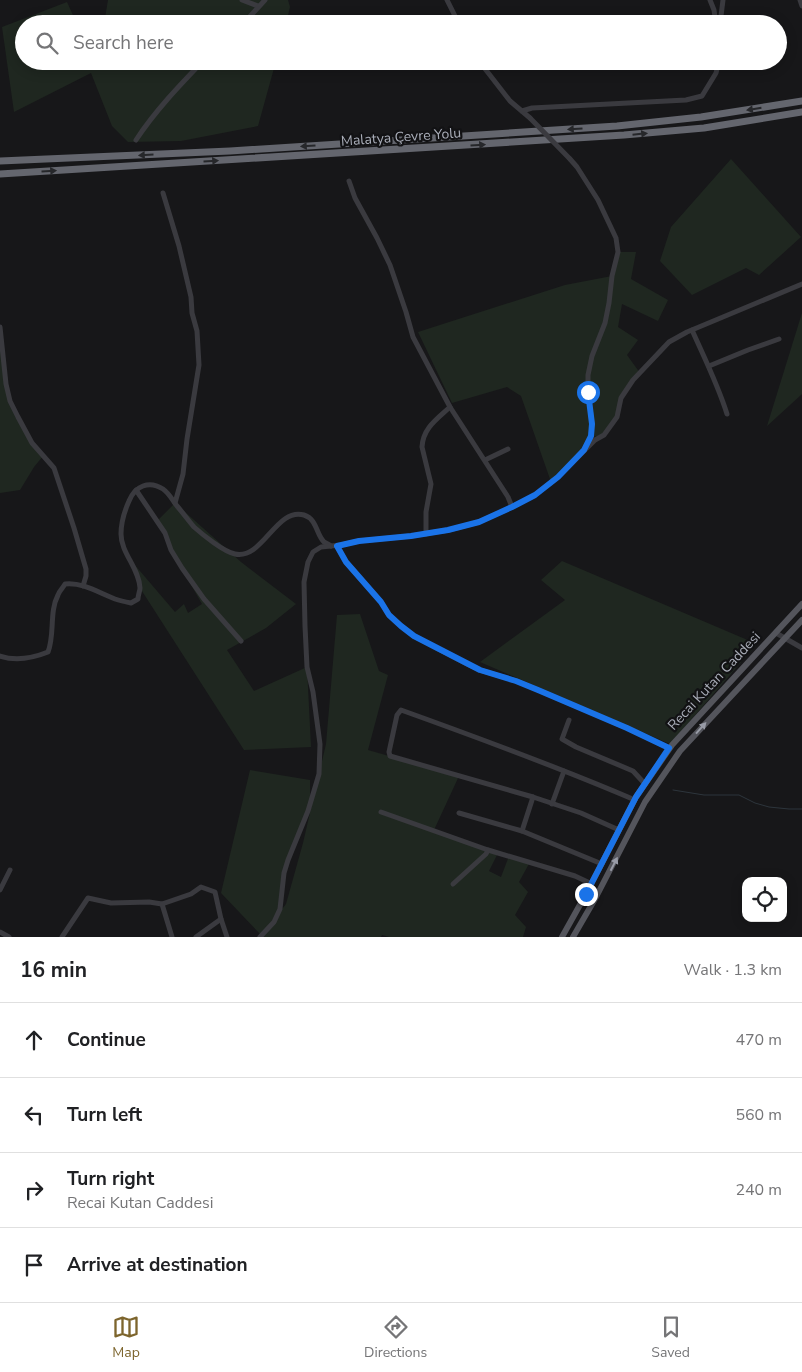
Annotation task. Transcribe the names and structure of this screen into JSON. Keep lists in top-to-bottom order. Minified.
{"streets":{"highway":["Malatya Çevre Yolu"],"main road":["Recai Kutan Caddesi"]},"page":{"search":"Search here","heading":["16 min","Walk · 1.3 km"],"list":[["Continue","470 m"],["Turn left","560 m"],["Turn right","Recai Kutan Caddesi","240 m"],"Arrive at destination"],"nav":["Map","Directions","Saved"]}}
